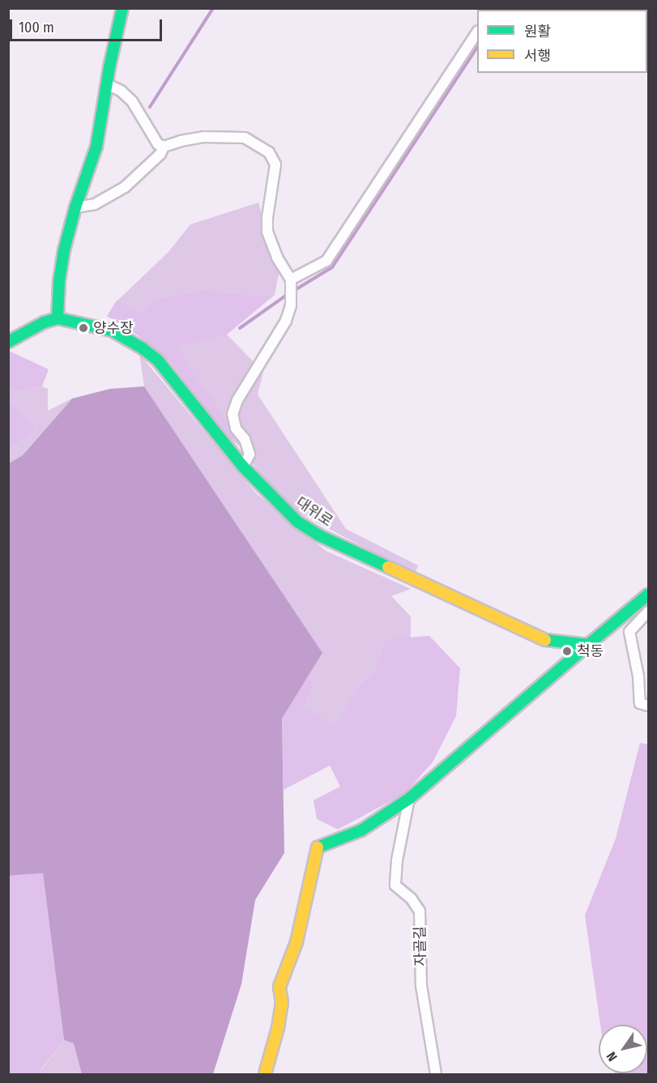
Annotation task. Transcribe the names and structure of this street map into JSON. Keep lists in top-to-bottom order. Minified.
{"streets":{"street":["대위로","자골길"]},"places":["양수장","척동"],"legend":["원활","서행"],"scale_bar":"100 m","north":"bottom left"}
